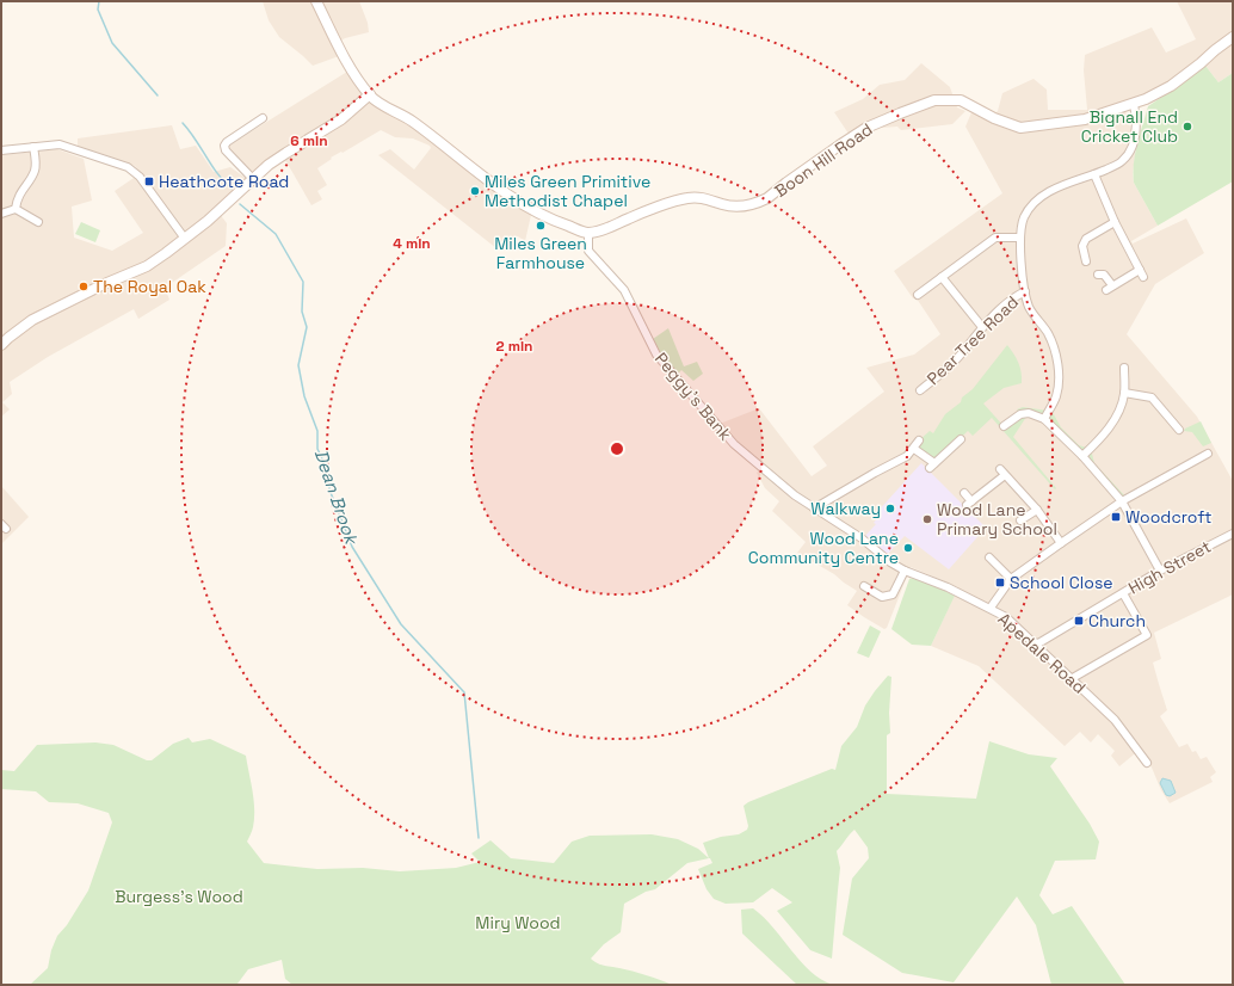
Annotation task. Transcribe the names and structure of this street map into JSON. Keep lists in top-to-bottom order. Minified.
{"streets":{"street":["Boon Hill Road","Pear Tree Road","Peggy's Bank","High Street","Apedale Road"]},"crossings":[["Boon Hill Road","Peggy's Bank"],["Peggy's Bank","Apedale Road"],["High Street","Apedale Road"]],"water":["Dean Brook"],"parks":["Burgess's Wood","Miry Wood"],"places":{"other":["Bignall End Cricket Club","Miles Green Primitive Methodist Chapel","Miles Green Farmhouse","The Royal Oak","Walkway","Wood Lane Primary School","Wood Lane Community Centre"],"transit":["Heathcote Road","Woodcroft","School Close","Church"]},"rings":["6 min","4 min","2 min"]}
